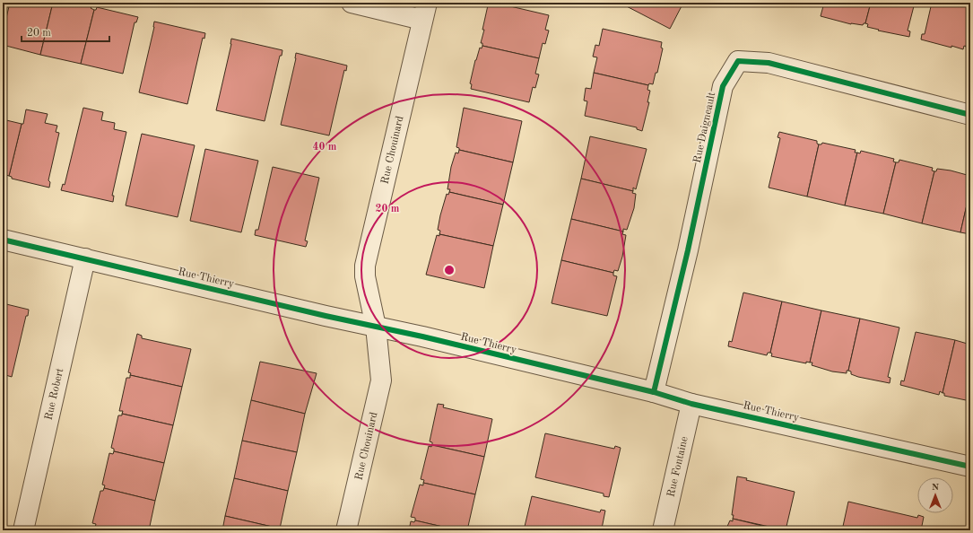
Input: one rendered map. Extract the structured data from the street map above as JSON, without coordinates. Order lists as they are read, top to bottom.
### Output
{
  "streets": {
    "street": [
      "Rue Daigneault",
      "Rue Chouinard",
      "Rue Thierry",
      "Rue Robert",
      "Rue Fontaine"
    ]
  },
  "crossings": [
    ["Rue Daigneault", "Rue Thierry"],
    ["Rue Chouinard", "Rue Thierry"],
    ["Rue Thierry", "Rue Robert"],
    ["Rue Thierry", "Rue Fontaine"]
  ],
  "scale_bar": "20 m",
  "north": "top",
  "rings": ["40 m", "20 m"]
}
